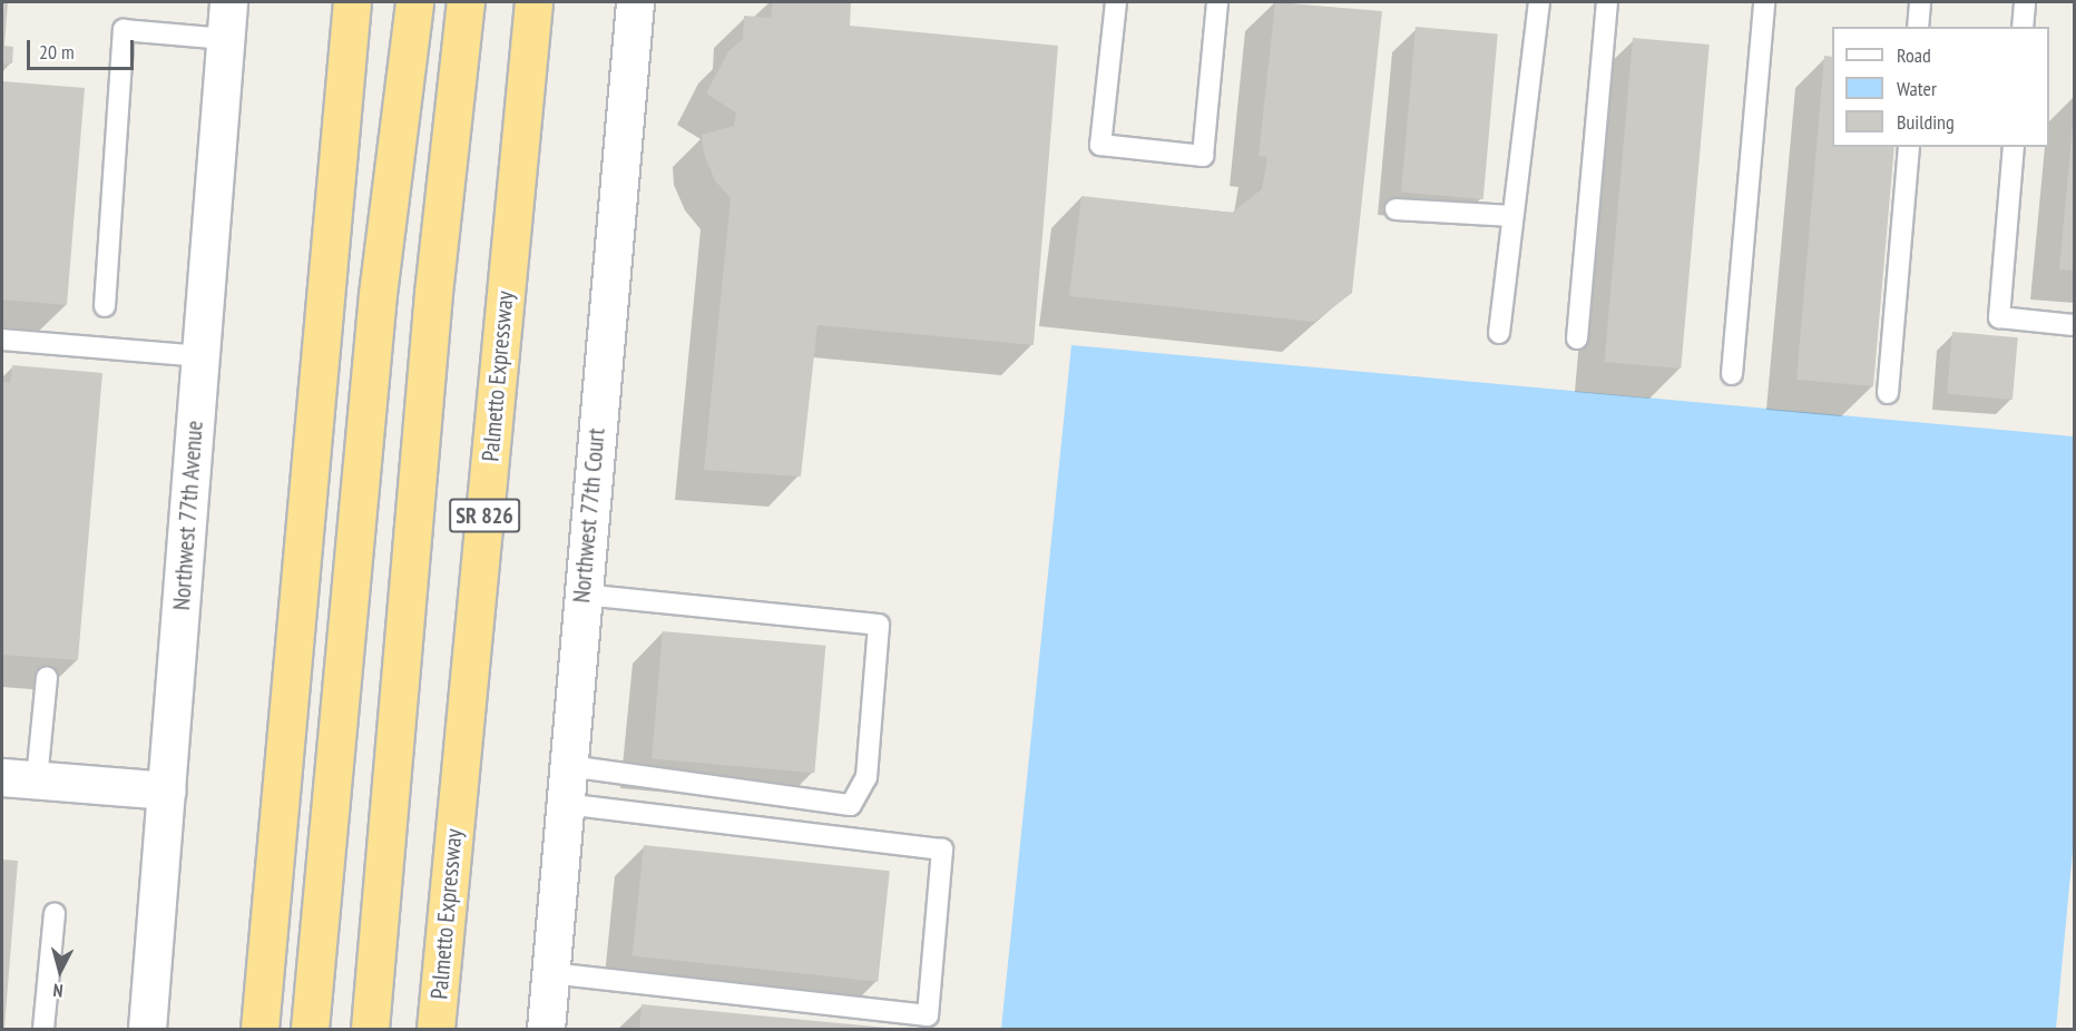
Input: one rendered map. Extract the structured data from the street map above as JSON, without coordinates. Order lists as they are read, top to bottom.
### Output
{
  "streets": {
    "highway": ["Palmetto Expressway", "SR 826"],
    "street": ["Northwest 77th Avenue", "Northwest 77th Court"]
  },
  "legend": ["Road", "Water", "Building"],
  "scale_bar": "20 m",
  "north": "bottom"
}
